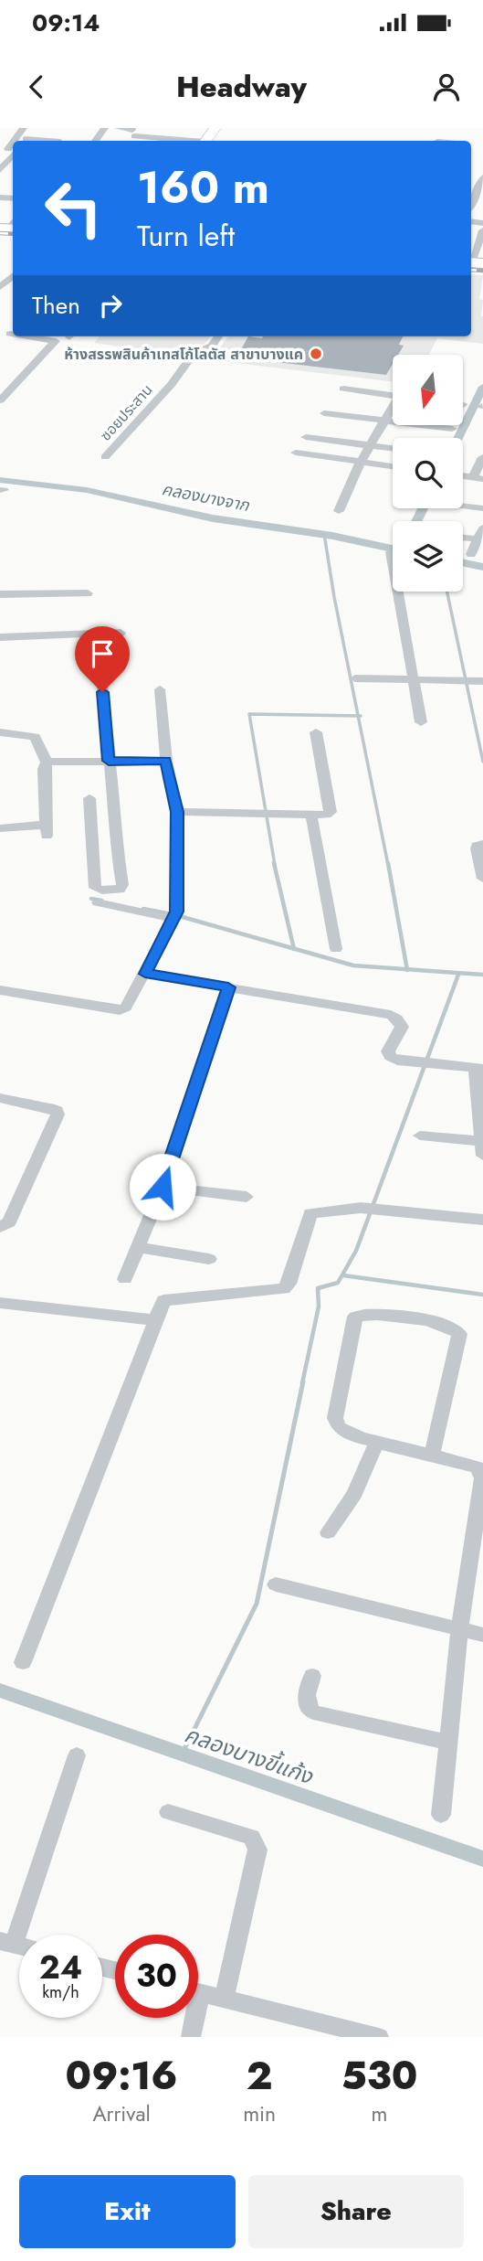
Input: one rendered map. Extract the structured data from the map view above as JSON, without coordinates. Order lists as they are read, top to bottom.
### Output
{
  "streets": {
    "street": ["ซอยประสาน"]
  },
  "water": ["คลองบางจาก", "คลองบางขี้แก้ง"],
  "places": ["ห้างสรรพสินค้าเทสโก้โลตัส สาขาบางแค"],
  "north": "bottom",
  "page": {
    "status": "09:14",
    "header": "Headway",
    "turn": ["160 m", "Turn left"],
    "then": "Then",
    "speed": "24 km/h",
    "limit": "30",
    "eta": [
      "09:16",
      "Arrival",
      "2",
      "min",
      "530",
      "m"
    ],
    "buttons": ["Exit", "Share"]
  }
}
